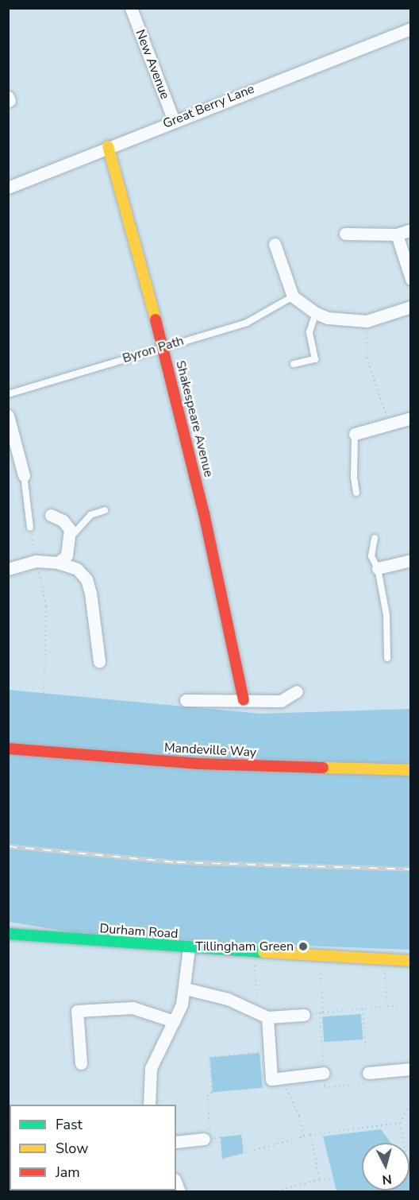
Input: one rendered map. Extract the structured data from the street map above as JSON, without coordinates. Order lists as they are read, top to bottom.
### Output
{
  "streets": {
    "street": [
      "New Avenue",
      "Great Berry Lane",
      "Shakespeare Avenue",
      "Mandeville Way",
      "Durham Road"
    ],
    "lane": ["Byron Path"]
  },
  "crossings": [
    ["New Avenue", "Great Berry Lane"],
    ["Great Berry Lane", "Shakespeare Avenue"],
    ["Byron Path", "Shakespeare Avenue"]
  ],
  "places": ["Tillingham Green"],
  "legend": ["Fast", "Slow", "Jam"],
  "north": "bottom"
}
